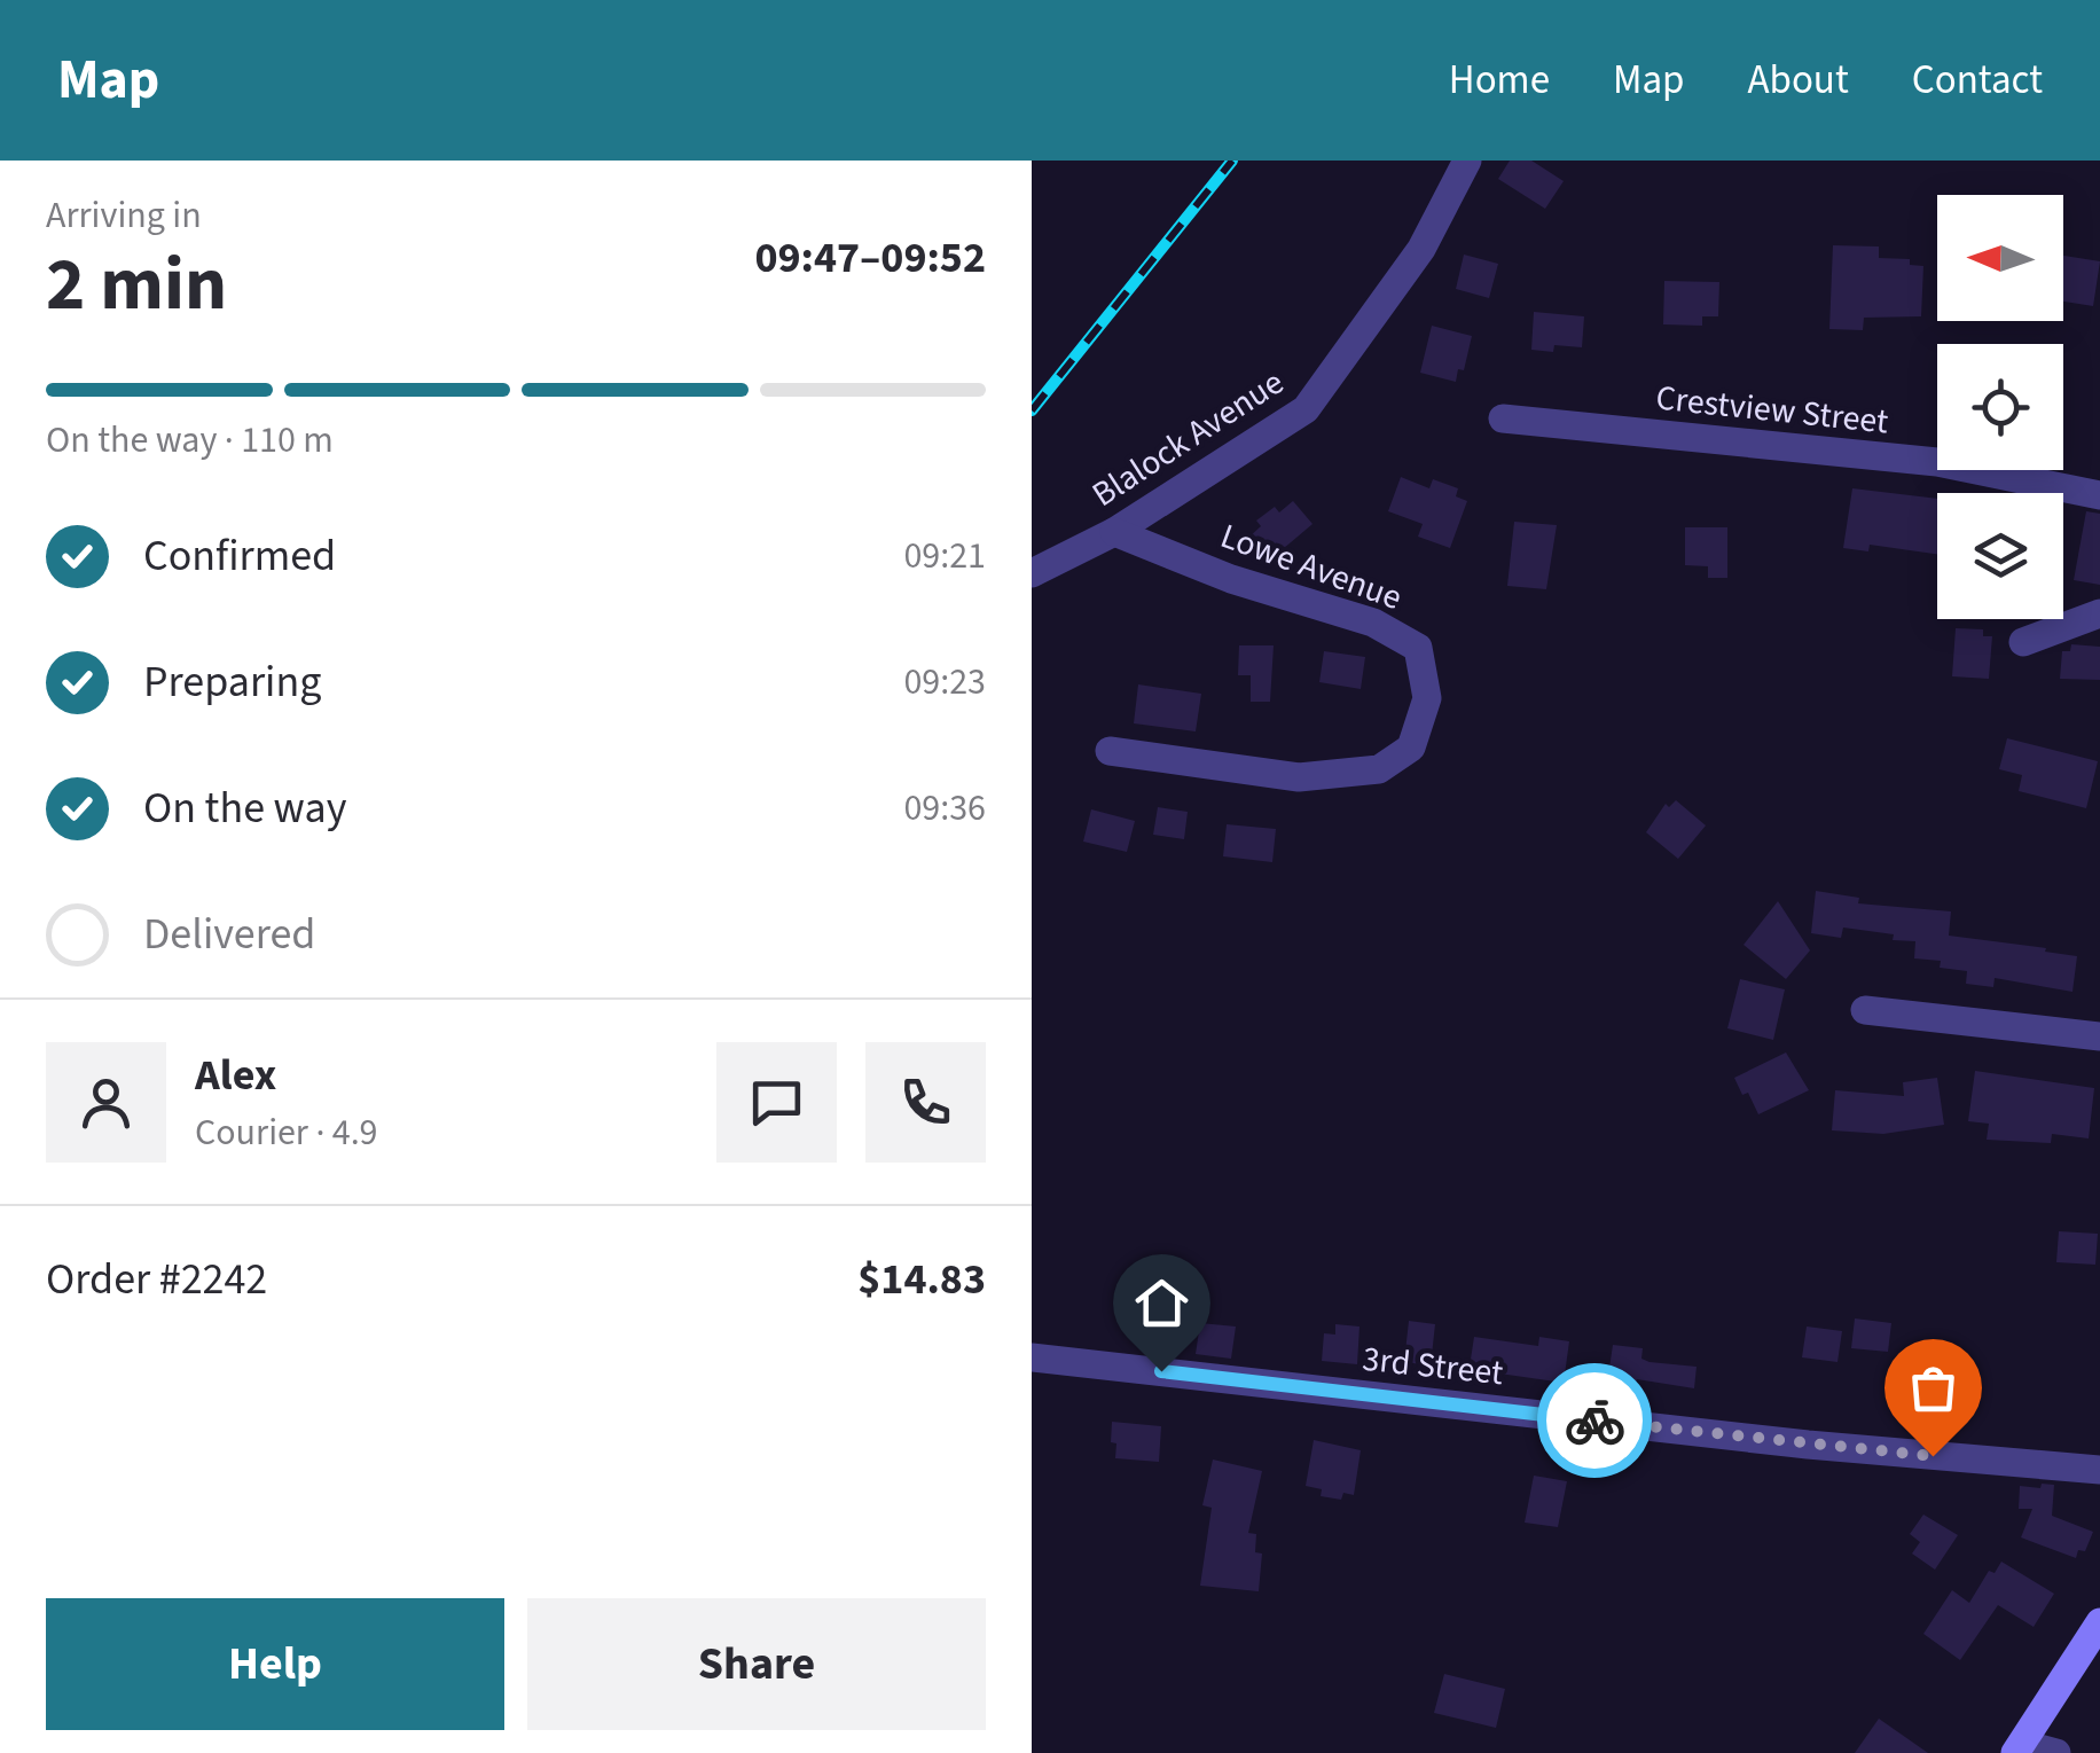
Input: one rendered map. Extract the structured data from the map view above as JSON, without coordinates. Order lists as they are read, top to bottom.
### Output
{
  "streets": {
    "street": [
      "Crestview Street",
      "Blalock Avenue",
      "Lowe Avenue",
      "3rd Street"
    ]
  },
  "crossings": [
    ["Blalock Avenue", "Lowe Avenue"]
  ],
  "north": "left",
  "page": {
    "header": "Map",
    "nav": [
      "Home",
      "Map",
      "About",
      "Contact"
    ],
    "heading": ["2 min", "Arriving in", "09:47–09:52"],
    "panel": [
      "Alex",
      "Courier · 4.9",
      "Order #2242",
      "$14.83"
    ],
    "bar": "On the way · 110 m",
    "list": [
      ["Confirmed", "09:21"],
      ["Preparing", "09:23"],
      ["On the way", "09:36"],
      "Delivered"
    ],
    "buttons": ["Help", "Share"]
  }
}
